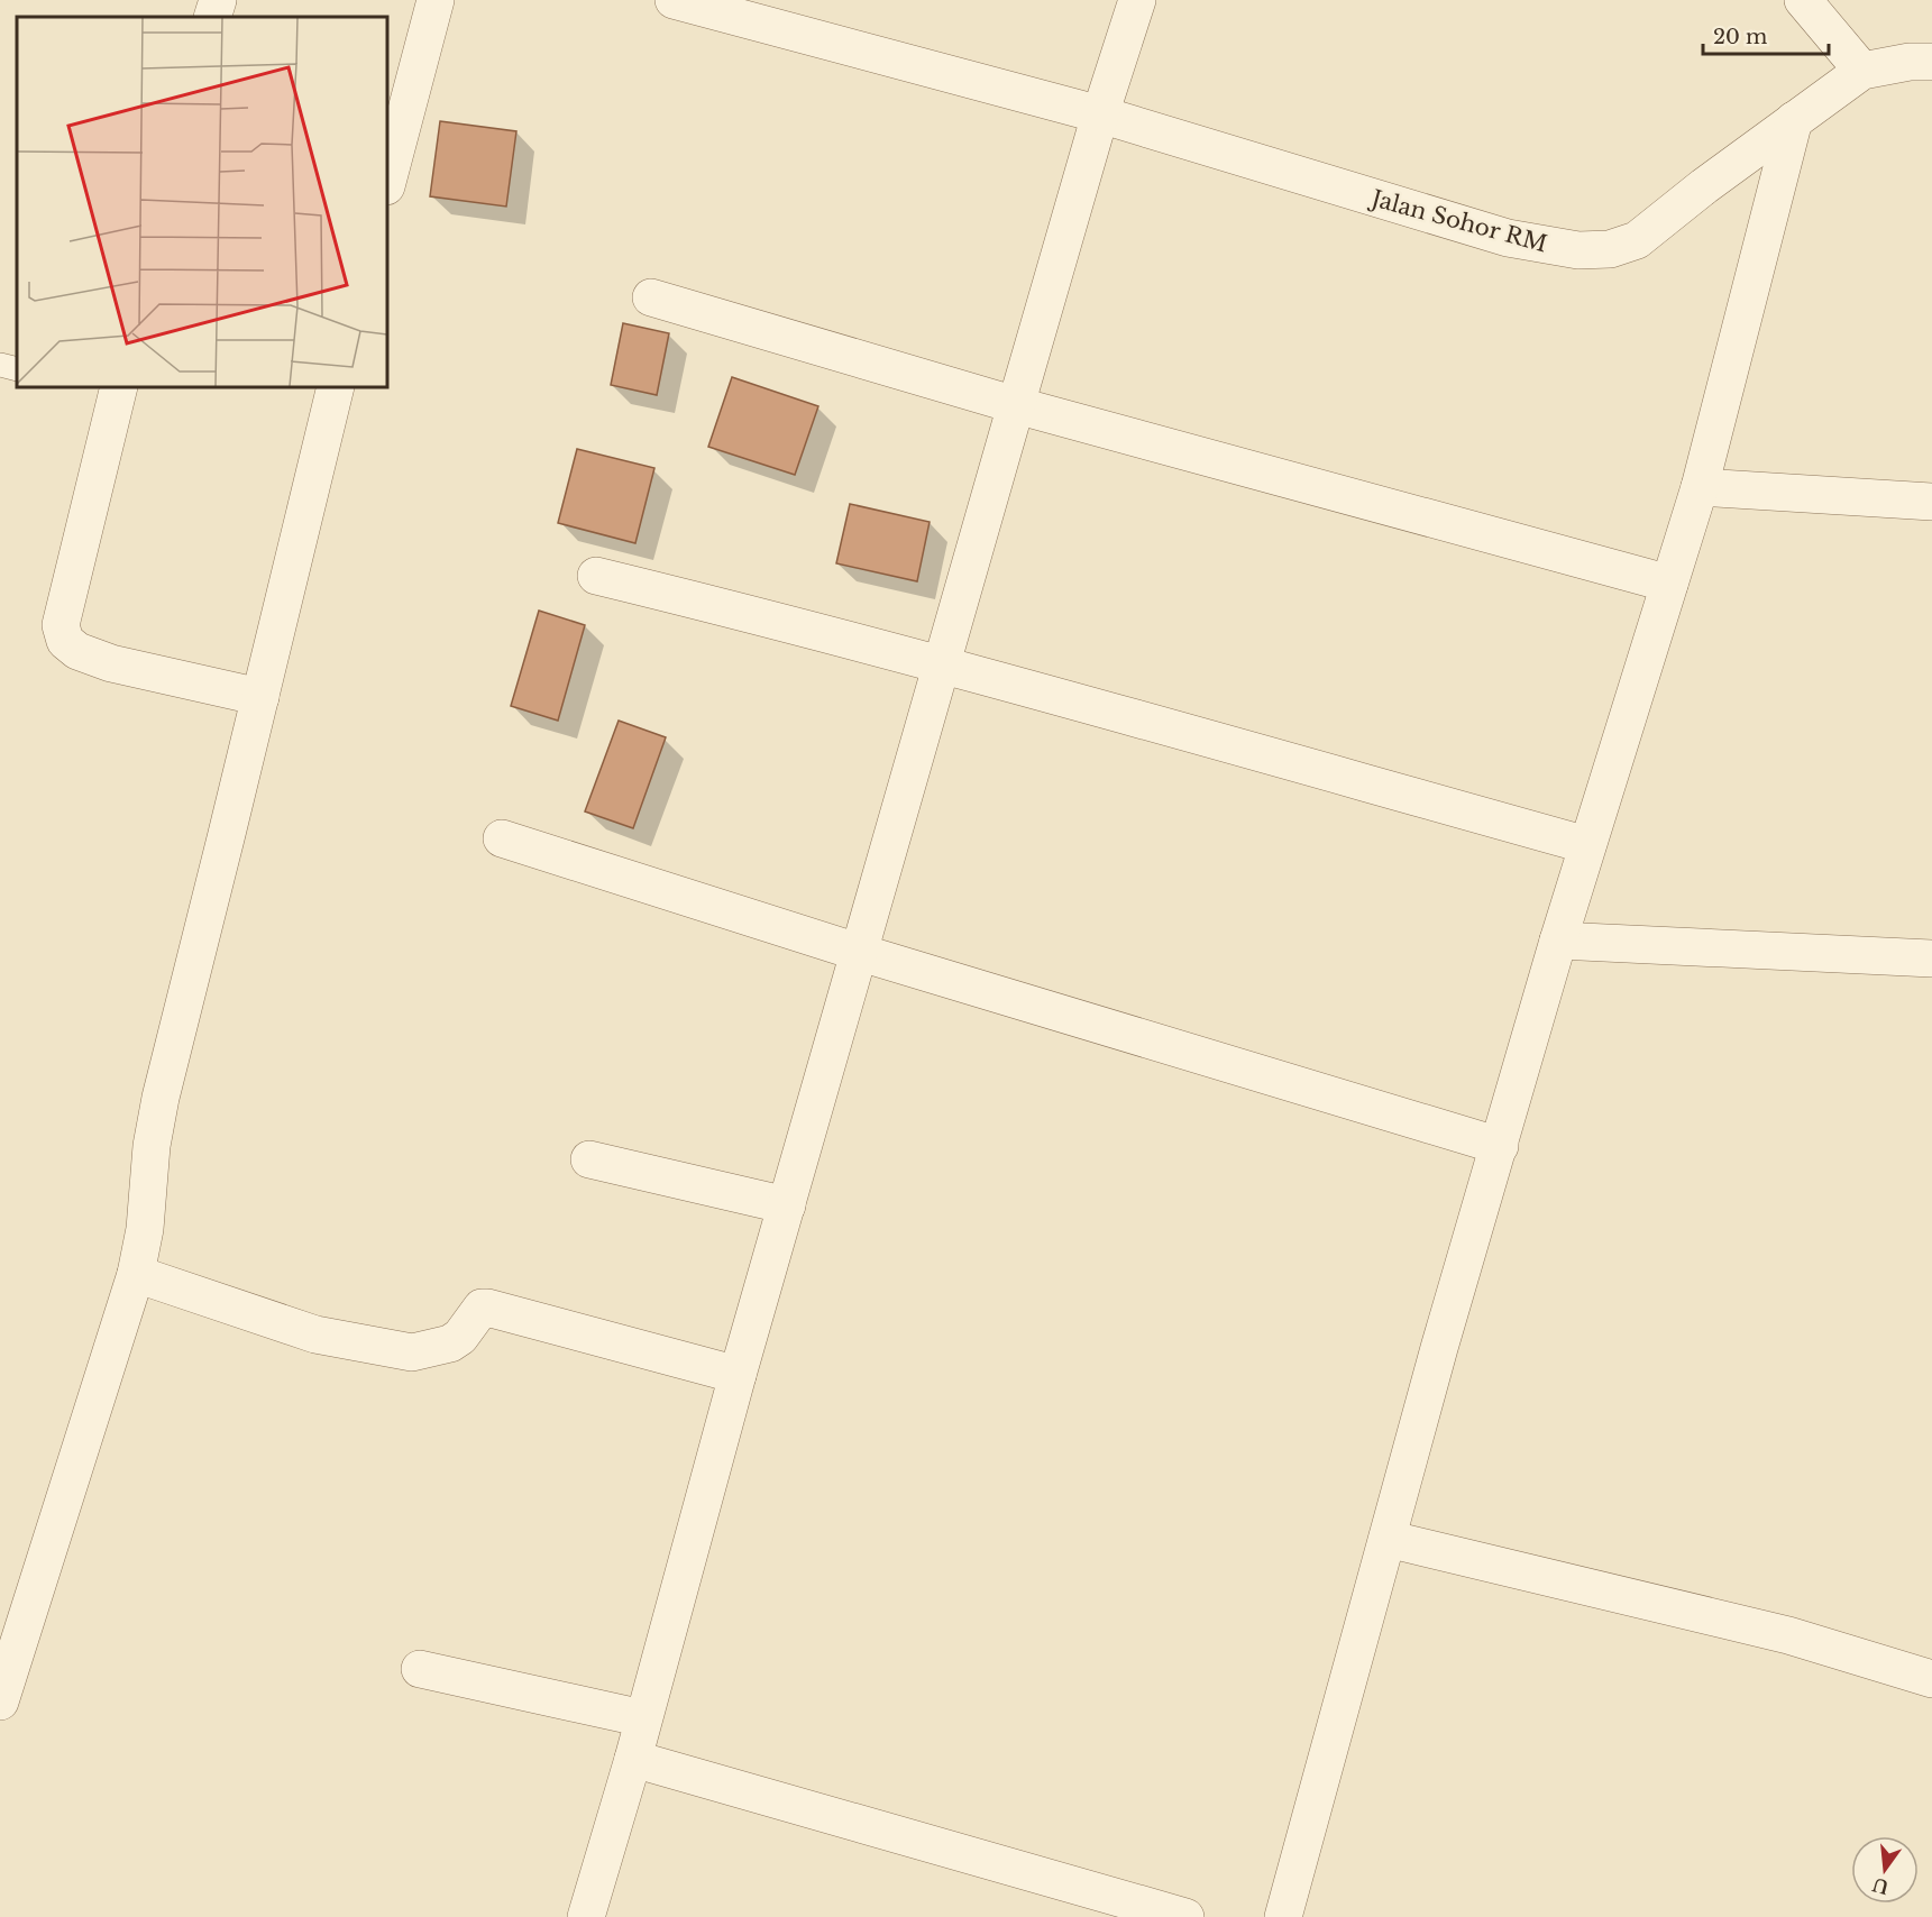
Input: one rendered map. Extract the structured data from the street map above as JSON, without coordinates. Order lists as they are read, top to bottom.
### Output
{
  "streets": {
    "street": ["Jalan Sohor RM"]
  },
  "scale_bar": "20 m",
  "north": "bottom"
}
